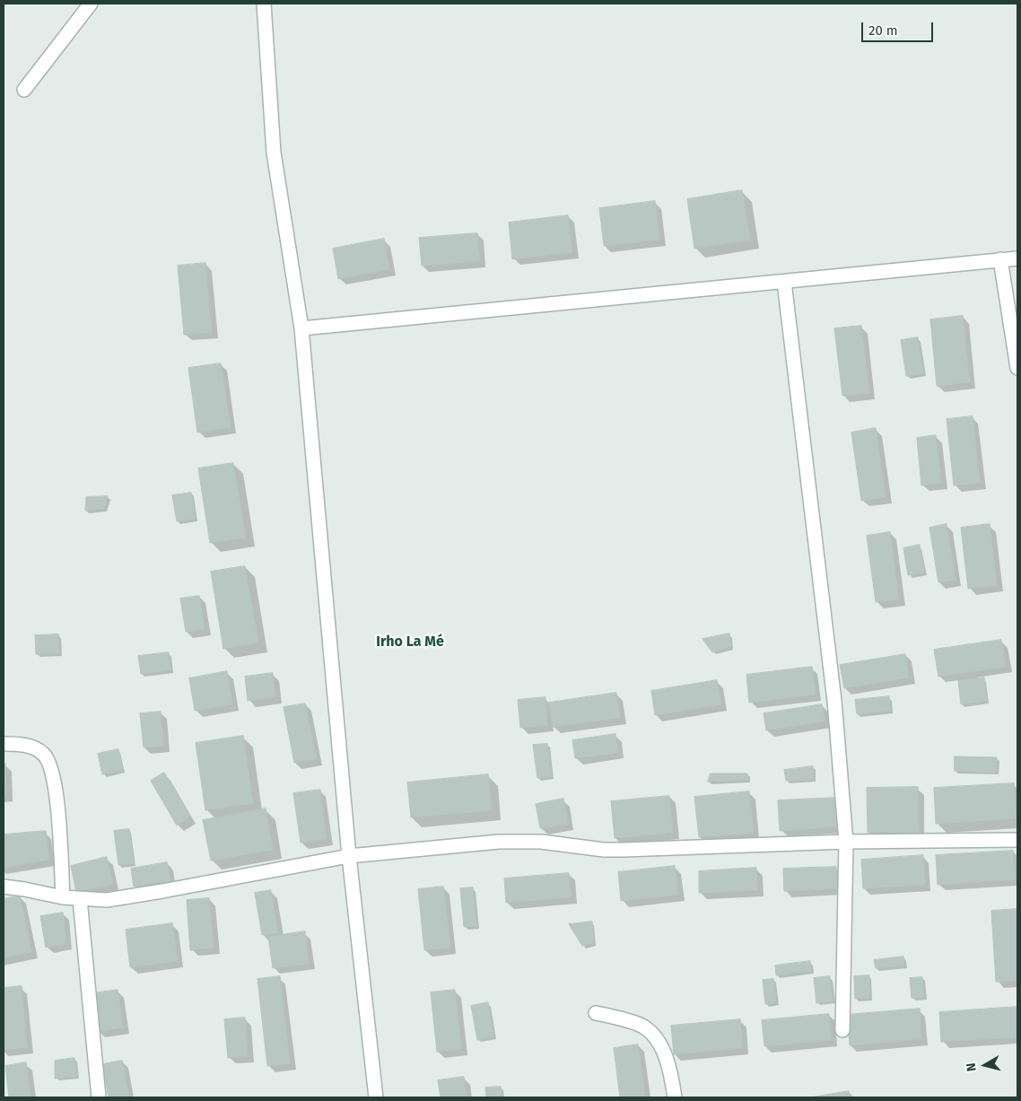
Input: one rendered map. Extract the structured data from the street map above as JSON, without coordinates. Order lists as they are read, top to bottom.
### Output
{
  "districts": ["Irho La Mé"],
  "scale_bar": "20 m",
  "north": "left"
}
